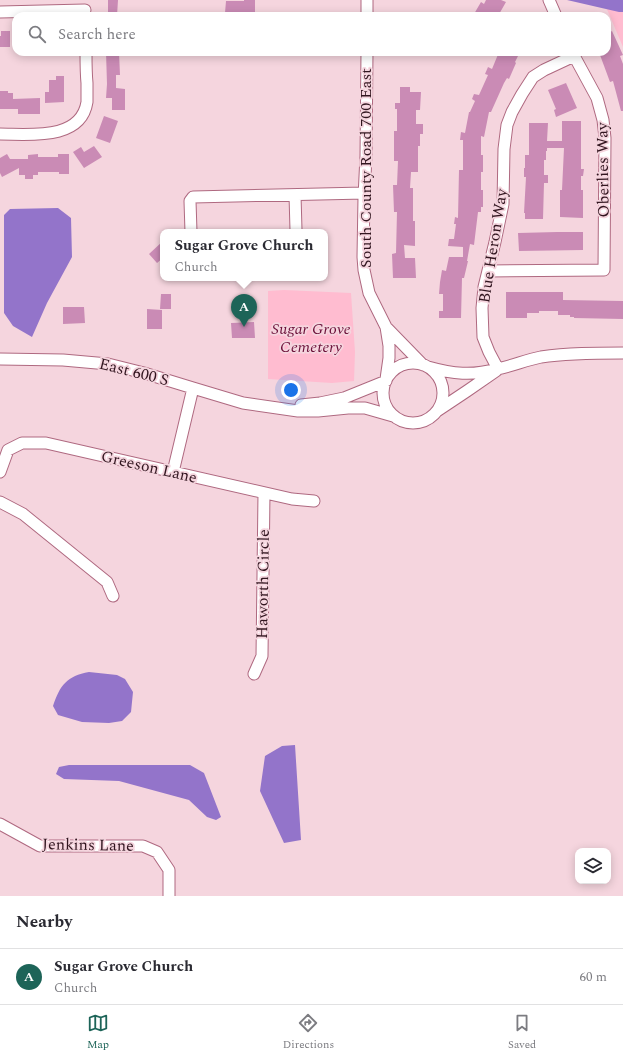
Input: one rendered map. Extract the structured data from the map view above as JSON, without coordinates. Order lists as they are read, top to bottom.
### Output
{
  "streets": {
    "street": [
      "South County Road 700 East",
      "Oberlies Way",
      "Blue Heron Way",
      "East 600 S",
      "Greeson Lane",
      "Haworth Circle",
      "Jenkins Lane"
    ]
  },
  "crossings": [
    ["Oberlies Way", "Blue Heron Way"],
    ["Greeson Lane", "Haworth Circle"]
  ],
  "parks": ["Sugar Grove Cemetery"],
  "page": {
    "search": "Search here",
    "popup": ["Sugar Grove Church", "Church"],
    "pins": "A",
    "heading": "Nearby",
    "list": [
      {
        "mark": "A",
        "name": "Sugar Grove Church",
        "note": "Church",
        "value": "60 m"
      }
    ],
    "nav": ["Map", "Directions", "Saved"]
  }
}
